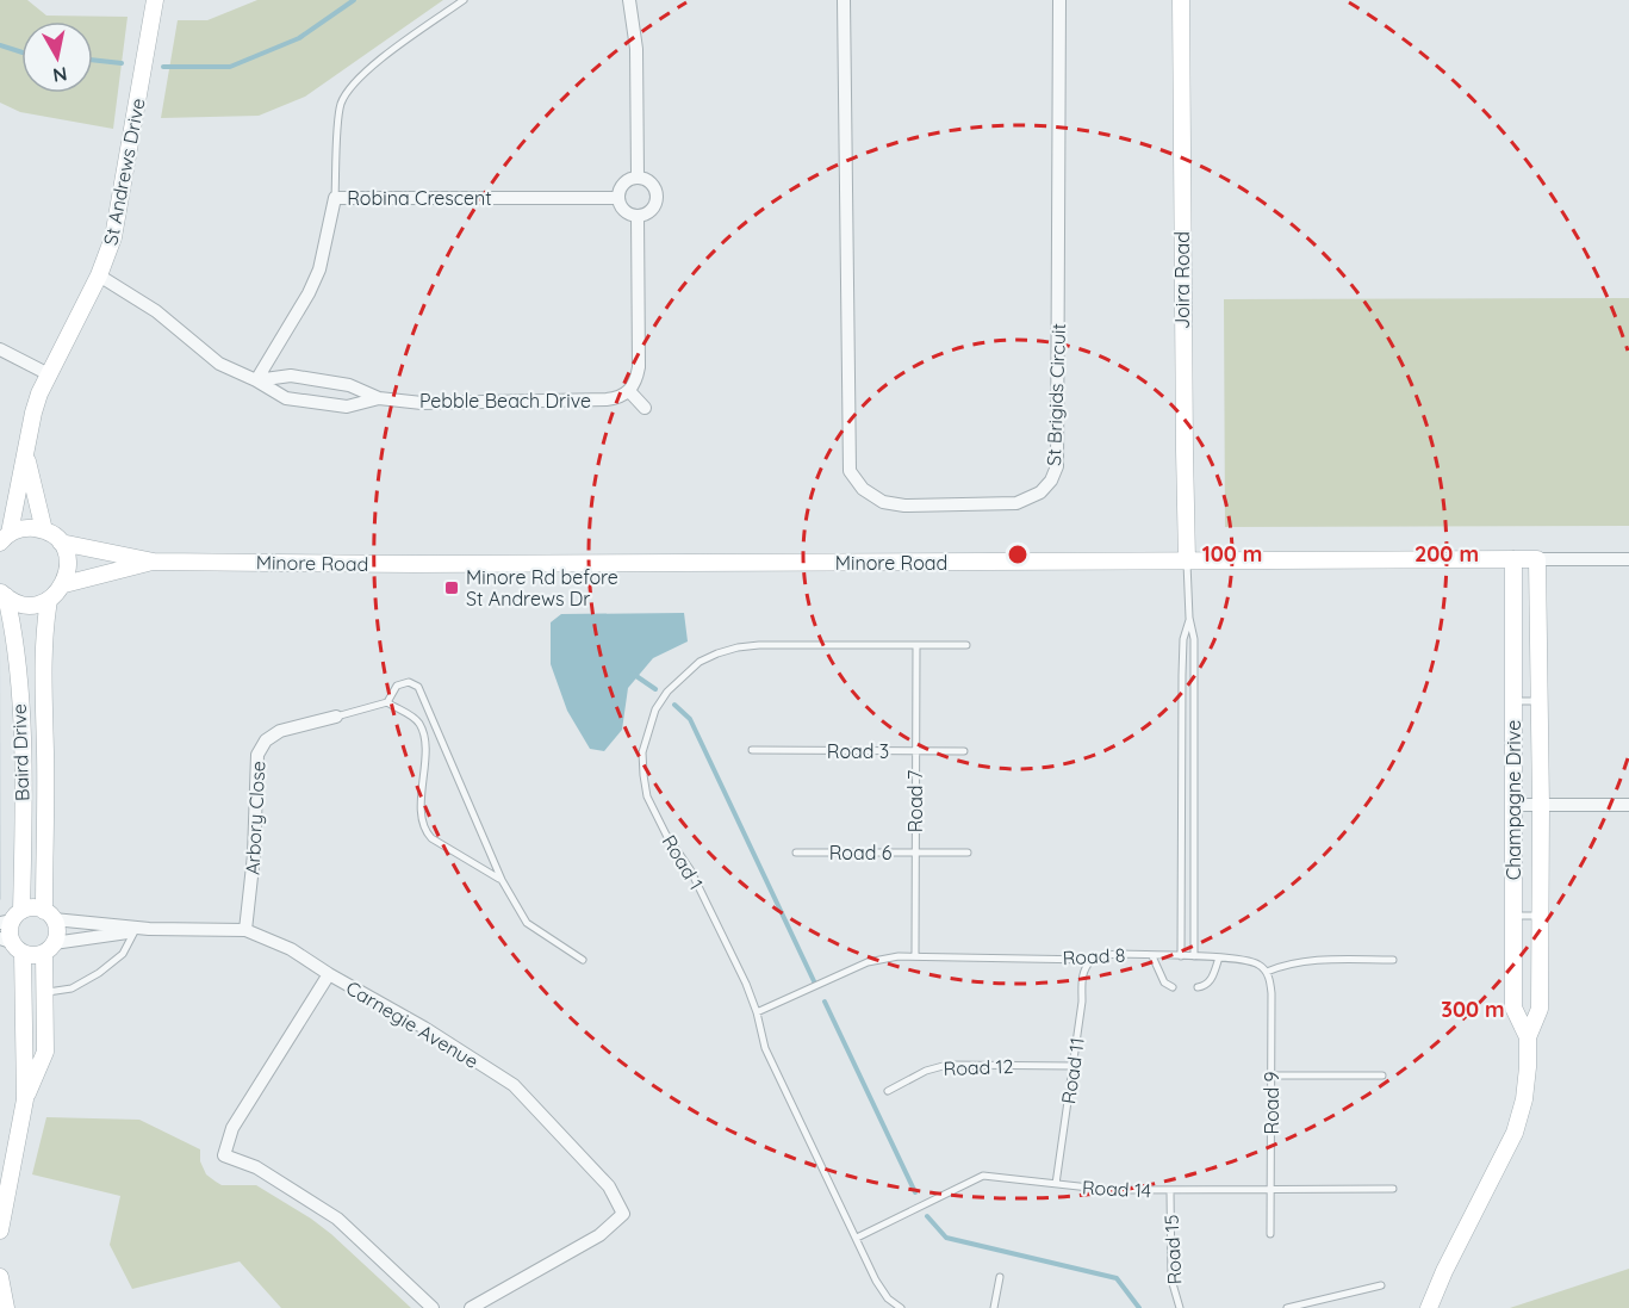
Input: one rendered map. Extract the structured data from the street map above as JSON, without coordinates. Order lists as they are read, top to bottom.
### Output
{
  "streets": {
    "street": [
      "St Andrews Drive",
      "Robina Crescent",
      "Joira Road",
      "St Brigids Circuit",
      "Pebble Beach Drive",
      "Minore Road",
      "Baird Drive",
      "Champagne Drive",
      "Arbory Close",
      "Carnegie Avenue"
    ],
    "lane": [
      "Road 3",
      "Road 7",
      "Road 6",
      "Road 1",
      "Road 8",
      "Road 12",
      "Road 11",
      "Road 9",
      "Road 14",
      "Road 15"
    ]
  },
  "crossings": [
    ["St Andrews Drive", "Pebble Beach Drive"],
    ["Robina Crescent", "Pebble Beach Drive"],
    ["Joira Road", "Minore Road"],
    ["Minore Road", "Champagne Drive"],
    ["Road 3", "Road 7"],
    ["Baird Drive", "Carnegie Avenue"],
    ["Road 7", "Road 6"],
    ["Road 7", "Road 1"],
    ["Road 7", "Road 8"],
    ["Arbory Close", "Carnegie Avenue"],
    ["Road 1", "Road 8"],
    ["Road 1", "Road 14"],
    ["Road 8", "Road 11"],
    ["Road 8", "Road 9"],
    ["Road 12", "Road 11"],
    ["Road 11", "Road 14"],
    ["Road 9", "Road 14"],
    ["Road 14", "Road 15"]
  ],
  "places": {
    "transit": ["Minore Rd before St Andrews Dr"]
  },
  "north": "bottom",
  "rings": ["100 m", "200 m", "300 m"]
}
